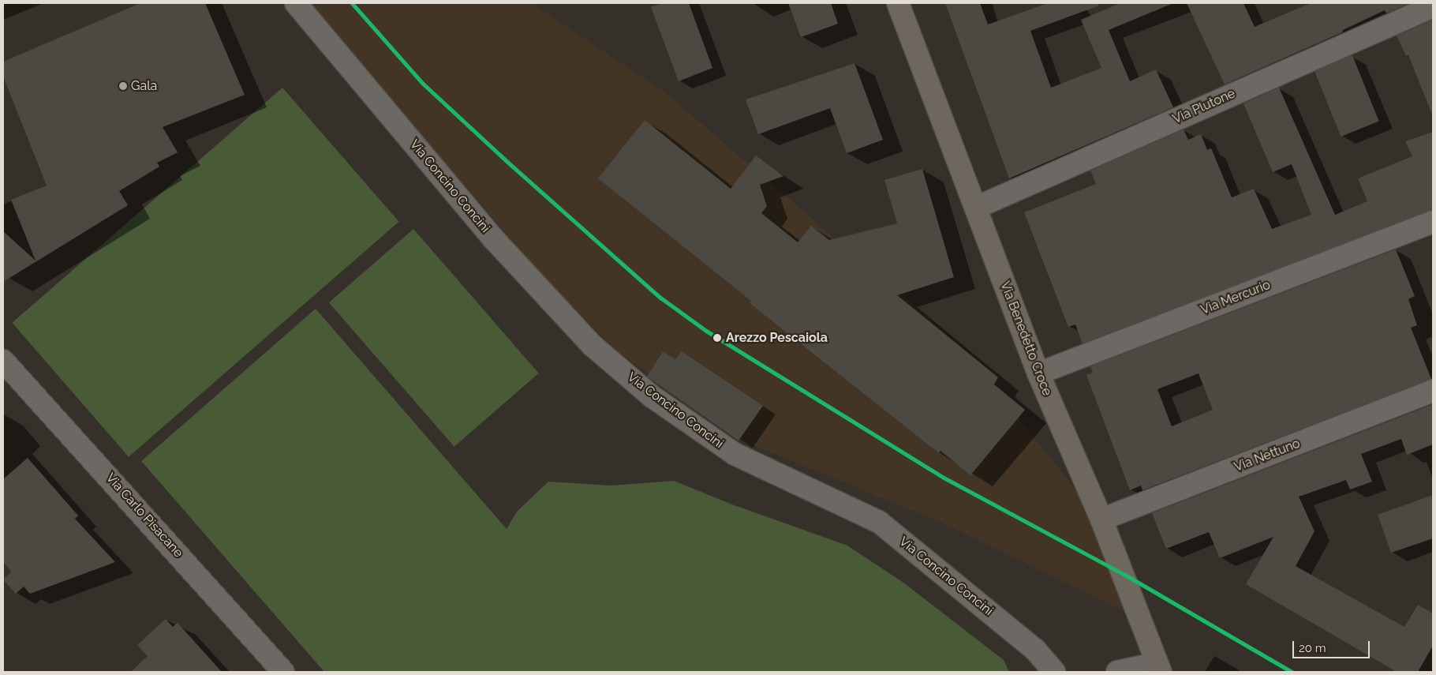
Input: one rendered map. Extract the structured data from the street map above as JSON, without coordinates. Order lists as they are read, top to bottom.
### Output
{
  "streets": {
    "main road": ["Via Benedetto Croce"],
    "street": [
      "Via Plutone",
      "Via Concino Concini",
      "Via Mercurio",
      "Via Nettuno",
      "Via Carlo Pisacane"
    ]
  },
  "crossings": [
    ["Via Plutone", "Via Benedetto Croce"],
    ["Via Mercurio", "Via Benedetto Croce"],
    ["Via Benedetto Croce", "Via Nettuno"]
  ],
  "places": ["Gala", "Arezzo Pescaiola"],
  "scale_bar": "20 m"
}
